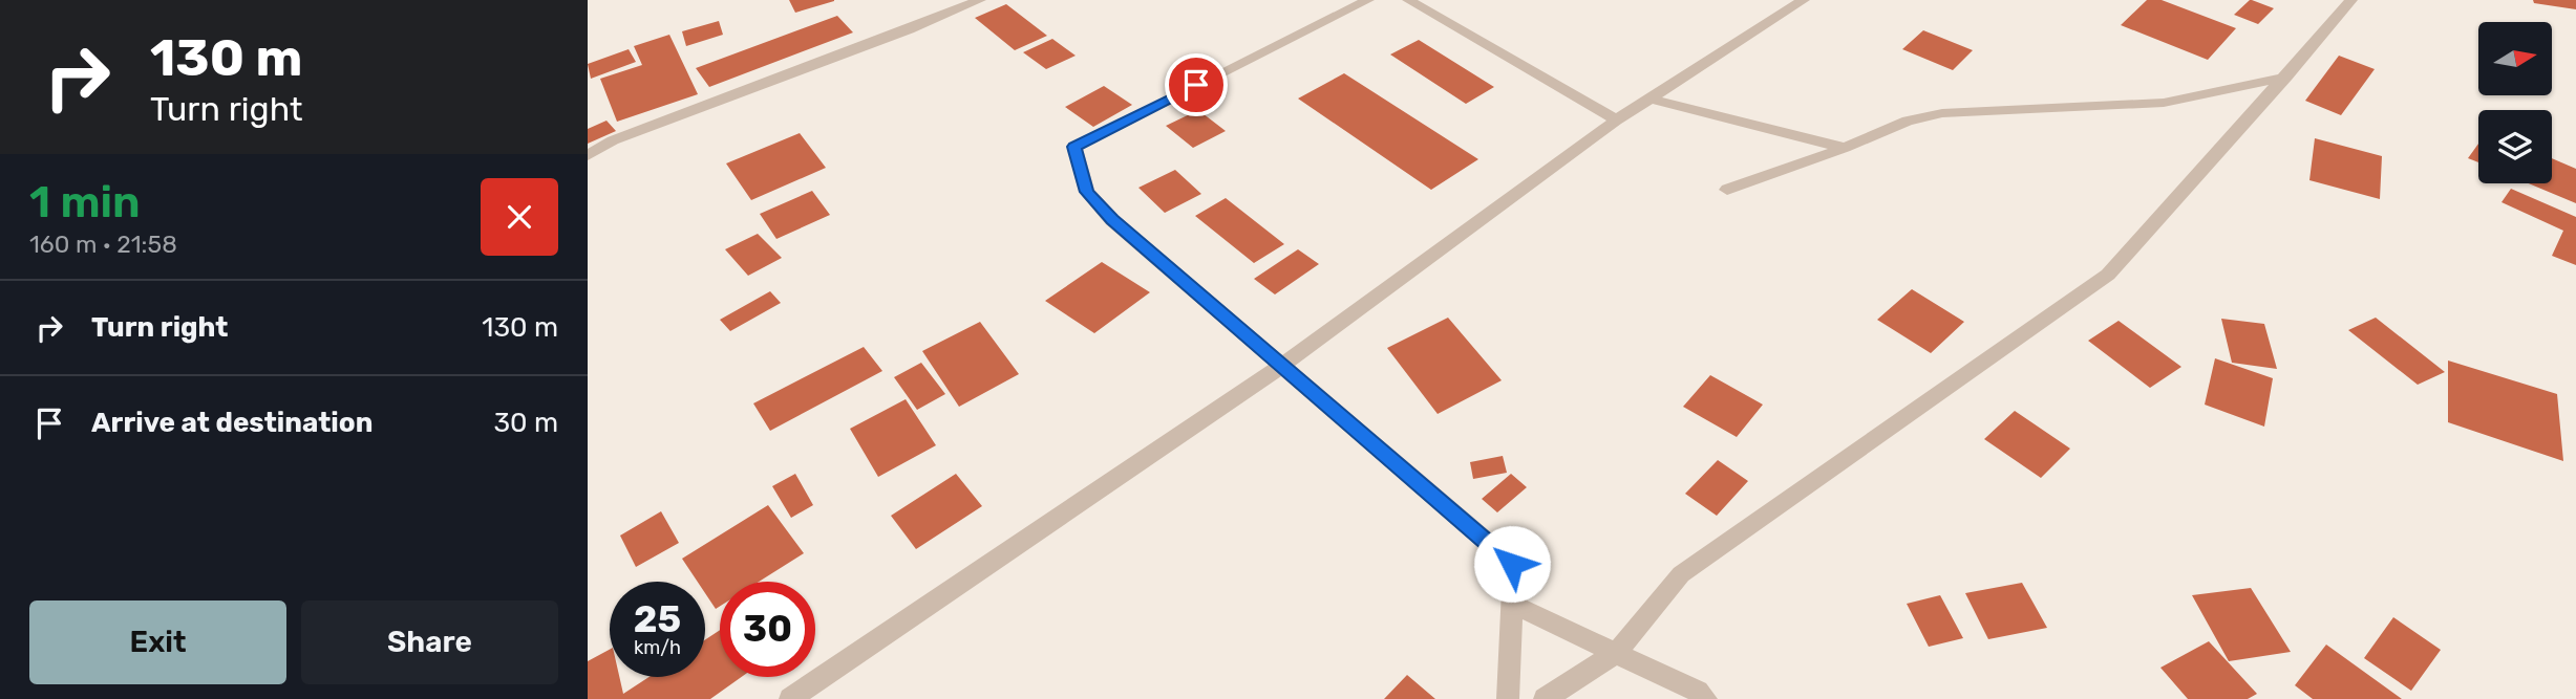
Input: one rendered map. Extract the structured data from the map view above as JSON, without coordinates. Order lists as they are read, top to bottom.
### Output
{
  "north": "right",
  "page": {
    "turn": ["130 m", "Turn right"],
    "heading": ["1 min", "160 m · 21:58"],
    "list": [
      {
        "name": "Turn right",
        "value": "130 m"
      },
      {
        "name": "Arrive at destination",
        "value": "30 m"
      }
    ],
    "speed": "25 km/h",
    "limit": "30",
    "buttons": ["Exit", "Share"]
  }
}
